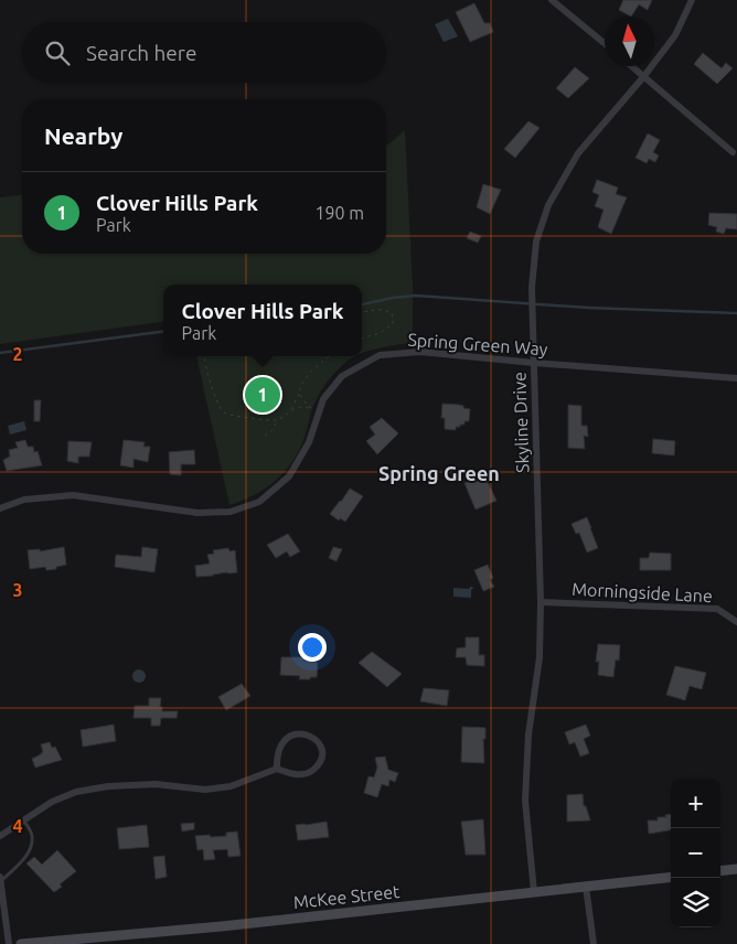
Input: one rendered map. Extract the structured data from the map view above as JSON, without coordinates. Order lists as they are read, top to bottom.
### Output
{
  "streets": {
    "street": [
      "Spring Green Way",
      "Skyline Drive",
      "Morningside Lane",
      "McKee Street"
    ]
  },
  "crossings": [
    ["Spring Green Way", "Skyline Drive"],
    ["Skyline Drive", "Morningside Lane"],
    ["Skyline Drive", "McKee Street"]
  ],
  "districts": ["Spring Green"],
  "north": "top",
  "page": {
    "search": "Search here",
    "heading": "Nearby",
    "list": [
      {
        "mark": "1",
        "name": "Clover Hills Park",
        "note": "Park",
        "value": "190 m"
      }
    ],
    "popup": ["Clover Hills Park", "Park"],
    "pins": "1",
    "map_buttons": ["+", "−"]
  },
  "grid": {
    "rows": ["2", "3", "4"]
  }
}
